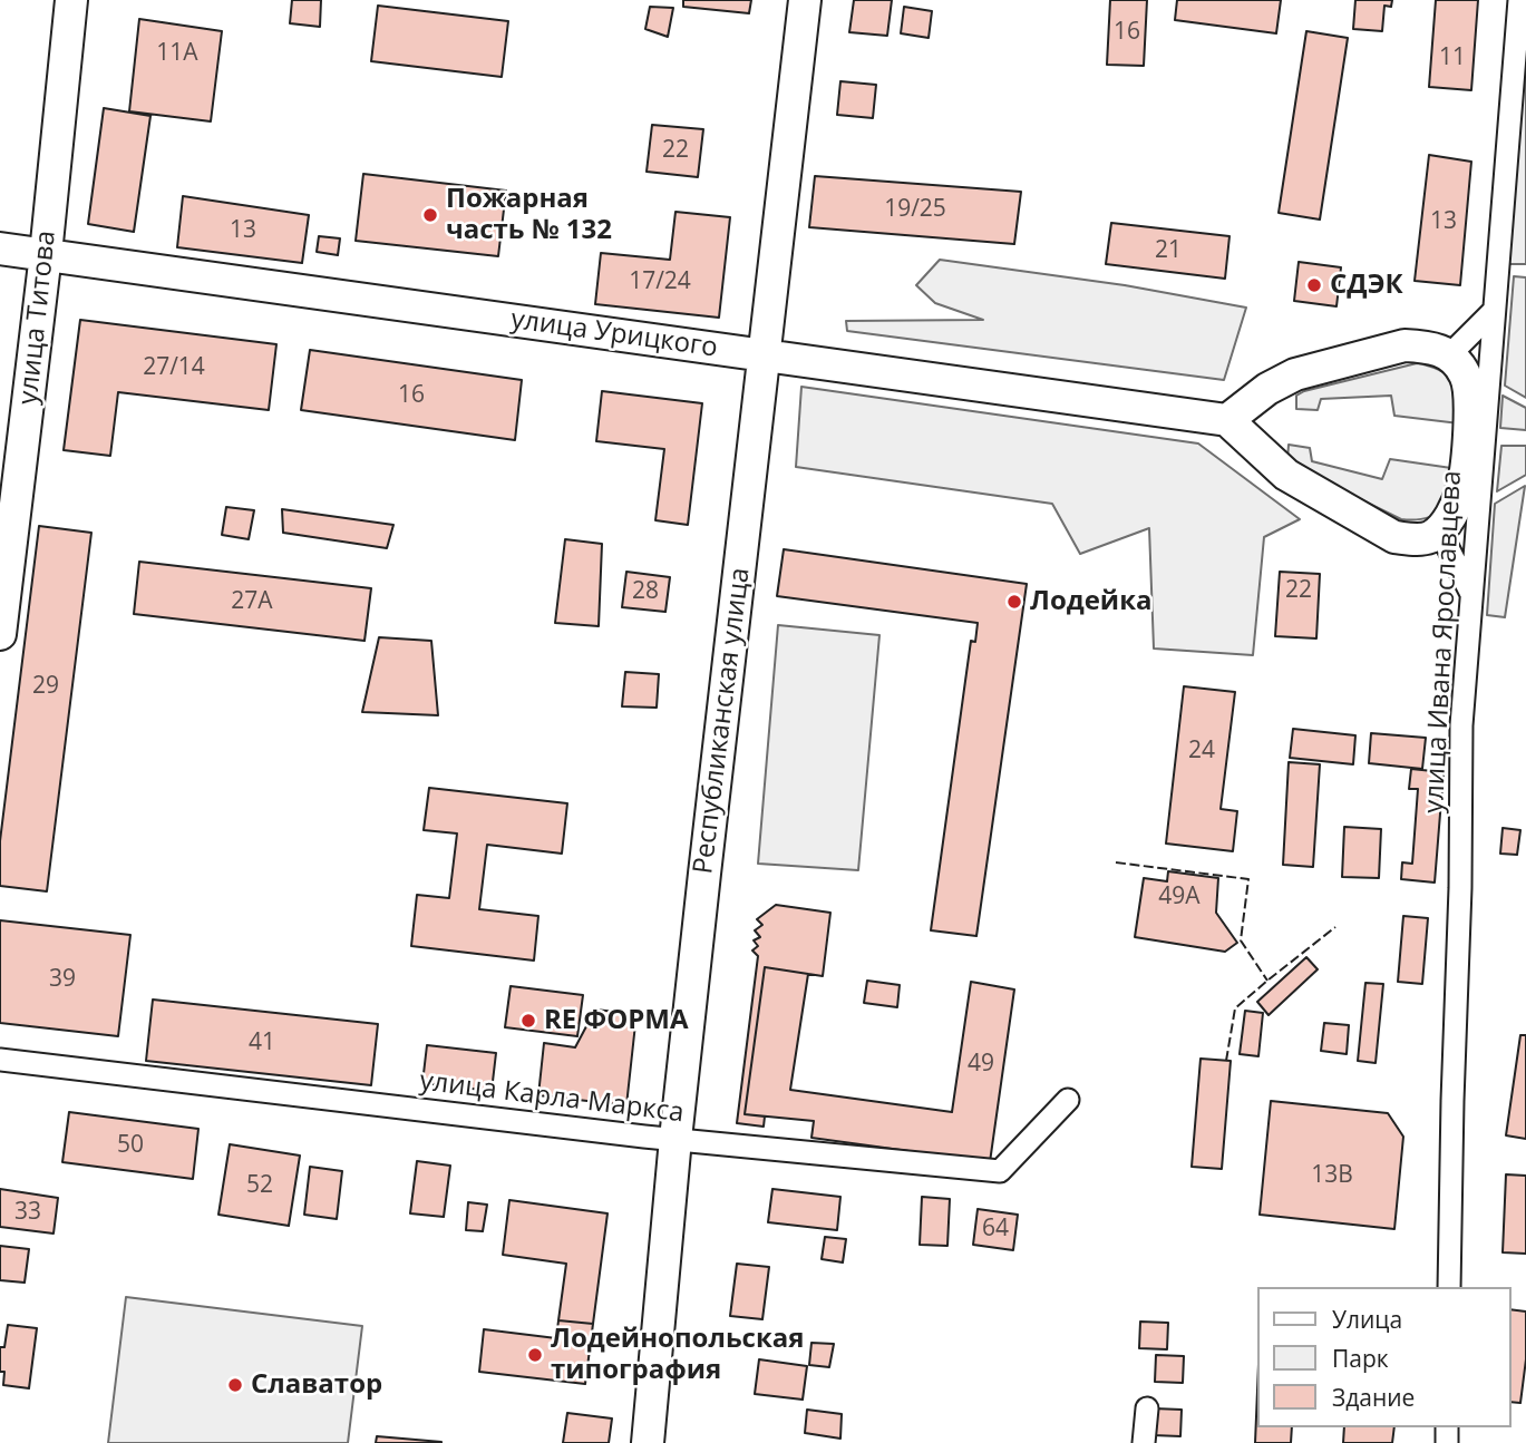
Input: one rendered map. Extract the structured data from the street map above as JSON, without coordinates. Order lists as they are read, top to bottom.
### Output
{
  "streets": {
    "street": [
      "улица Титова",
      "улица Урицкого",
      "улица Ивана Ярославцева",
      "Республиканская улица",
      "улица Карла Маркса"
    ]
  },
  "crossings": [
    ["улица Титова", "улица Урицкого"],
    ["улица Урицкого", "Республиканская улица"],
    ["Республиканская улица", "улица Карла Маркса"]
  ],
  "places": [
    "Пожарная часть № 132",
    "СДЭК",
    "Лодейка",
    "RE ФОРМА",
    "Лодейнопольская типография",
    "Славатор"
  ],
  "house_numbers": [
    "16",
    "11А",
    "11",
    "22",
    "19/25",
    "13",
    "13",
    "21",
    "17/24",
    "27/14",
    "16",
    "22",
    "28",
    "27А",
    "29",
    "24",
    "49А",
    "39",
    "41",
    "49",
    "50",
    "13В",
    "52",
    "33",
    "64"
  ],
  "legend": ["Улица", "Парк", "Здание"]
}
